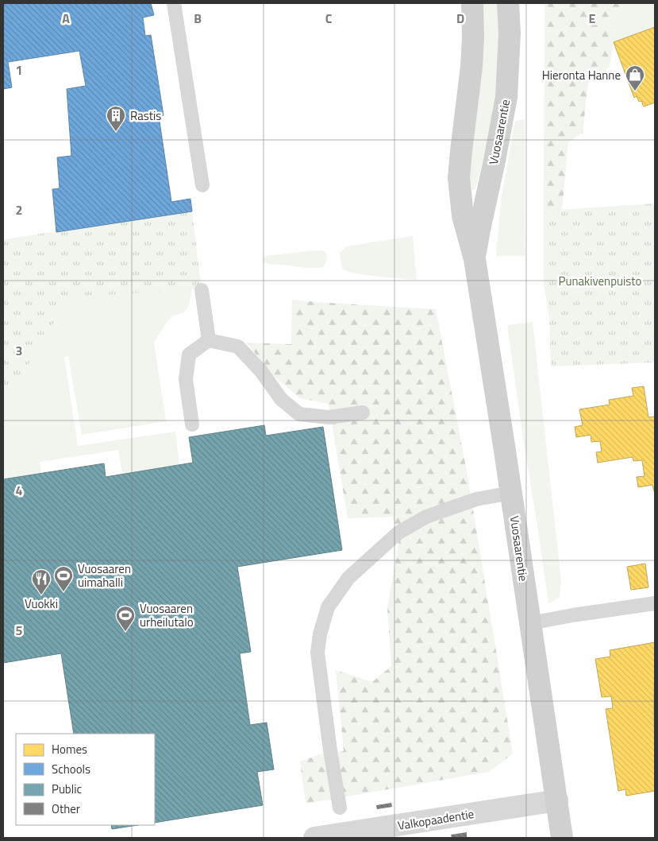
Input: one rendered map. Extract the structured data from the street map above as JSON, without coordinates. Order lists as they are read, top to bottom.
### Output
{
  "streets": {
    "street": ["Vuosaarentie", "Valkopaadentie"]
  },
  "crossings": [
    ["Vuosaarentie", "Valkopaadentie"]
  ],
  "parks": ["Punakivenpuisto"],
  "places": {
    "shop": ["Hieronta Hanne"],
    "building": ["Rastis"],
    "sports": ["Vuosaaren uimahalli", "Vuosaaren urheilutalo"],
    "restaurant": ["Vuokki"]
  },
  "legend": [
    "Homes",
    "Schools",
    "Public",
    "Other"
  ],
  "grid": {
    "columns": [
      "A",
      "B",
      "C",
      "D",
      "E"
    ],
    "rows": [
      "1",
      "2",
      "3",
      "4",
      "5"
    ]
  }
}
